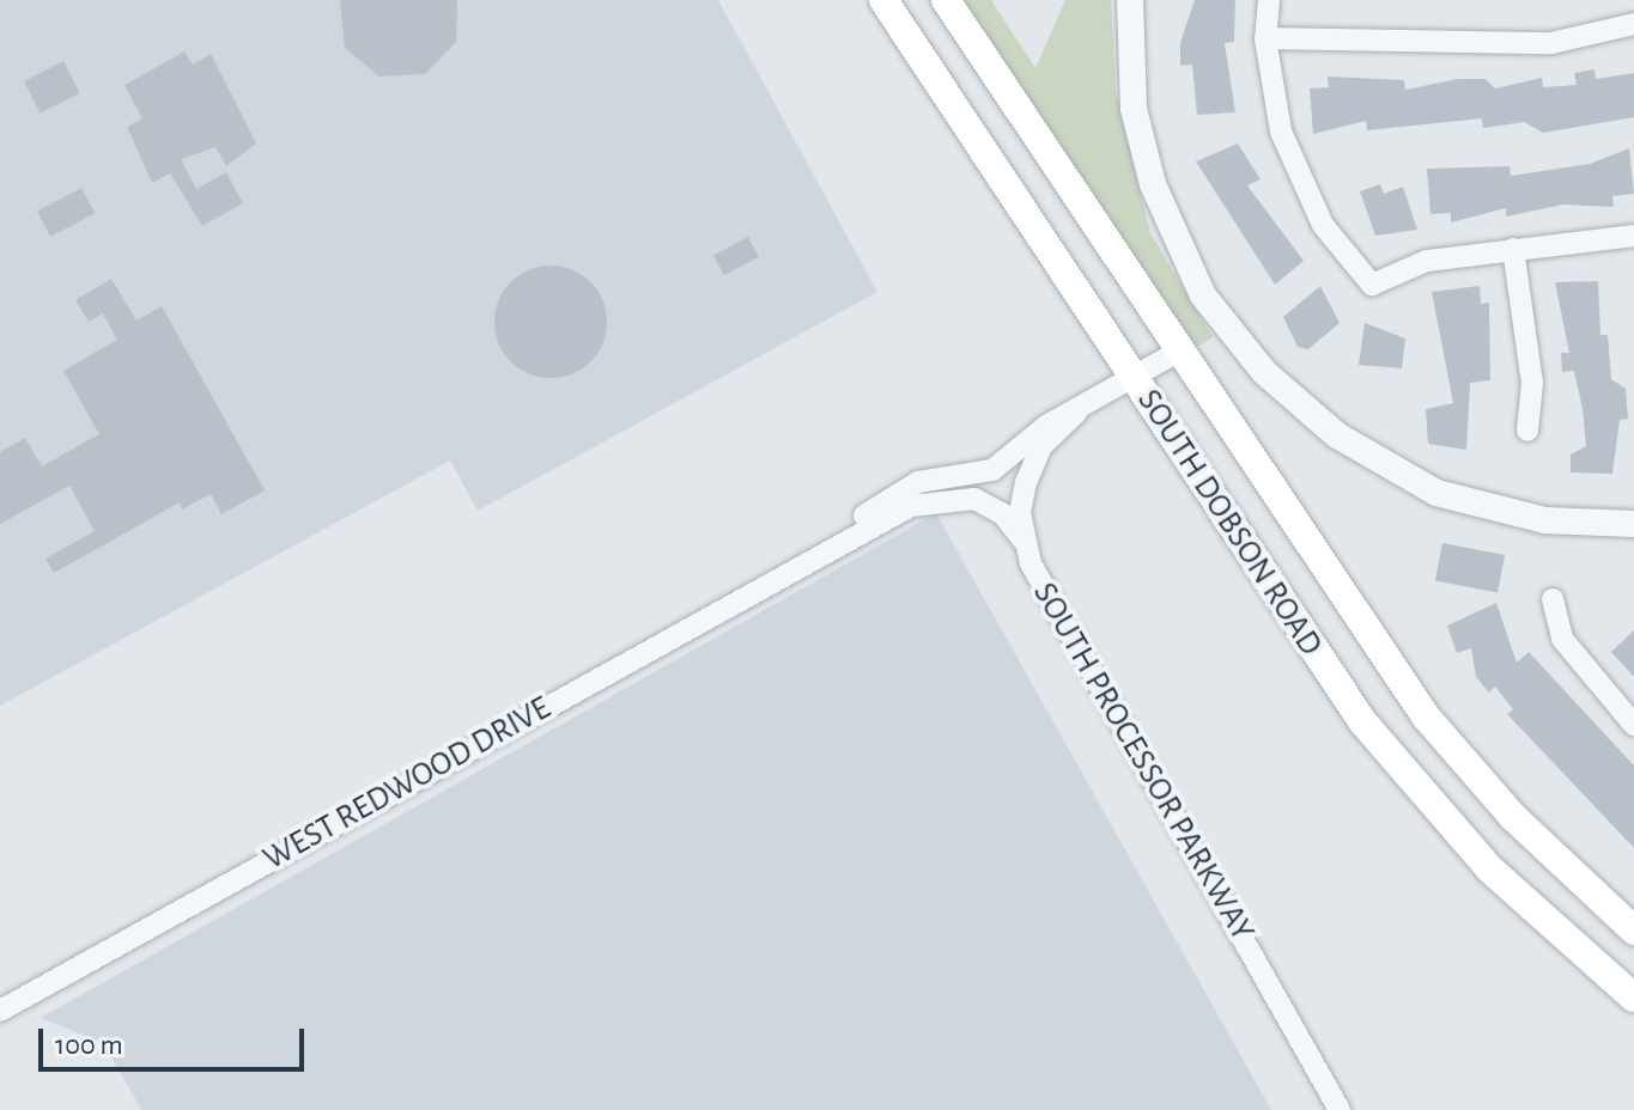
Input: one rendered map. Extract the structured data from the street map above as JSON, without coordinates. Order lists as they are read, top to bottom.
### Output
{
  "streets": {
    "main road": ["SOUTH DOBSON ROAD"],
    "street": ["SOUTH PROCESSOR PARKWAY", "WEST REDWOOD DRIVE"]
  },
  "crossings": [
    ["SOUTH DOBSON ROAD", "WEST REDWOOD DRIVE"],
    ["SOUTH PROCESSOR PARKWAY", "WEST REDWOOD DRIVE"]
  ],
  "scale_bar": "100 m"
}
